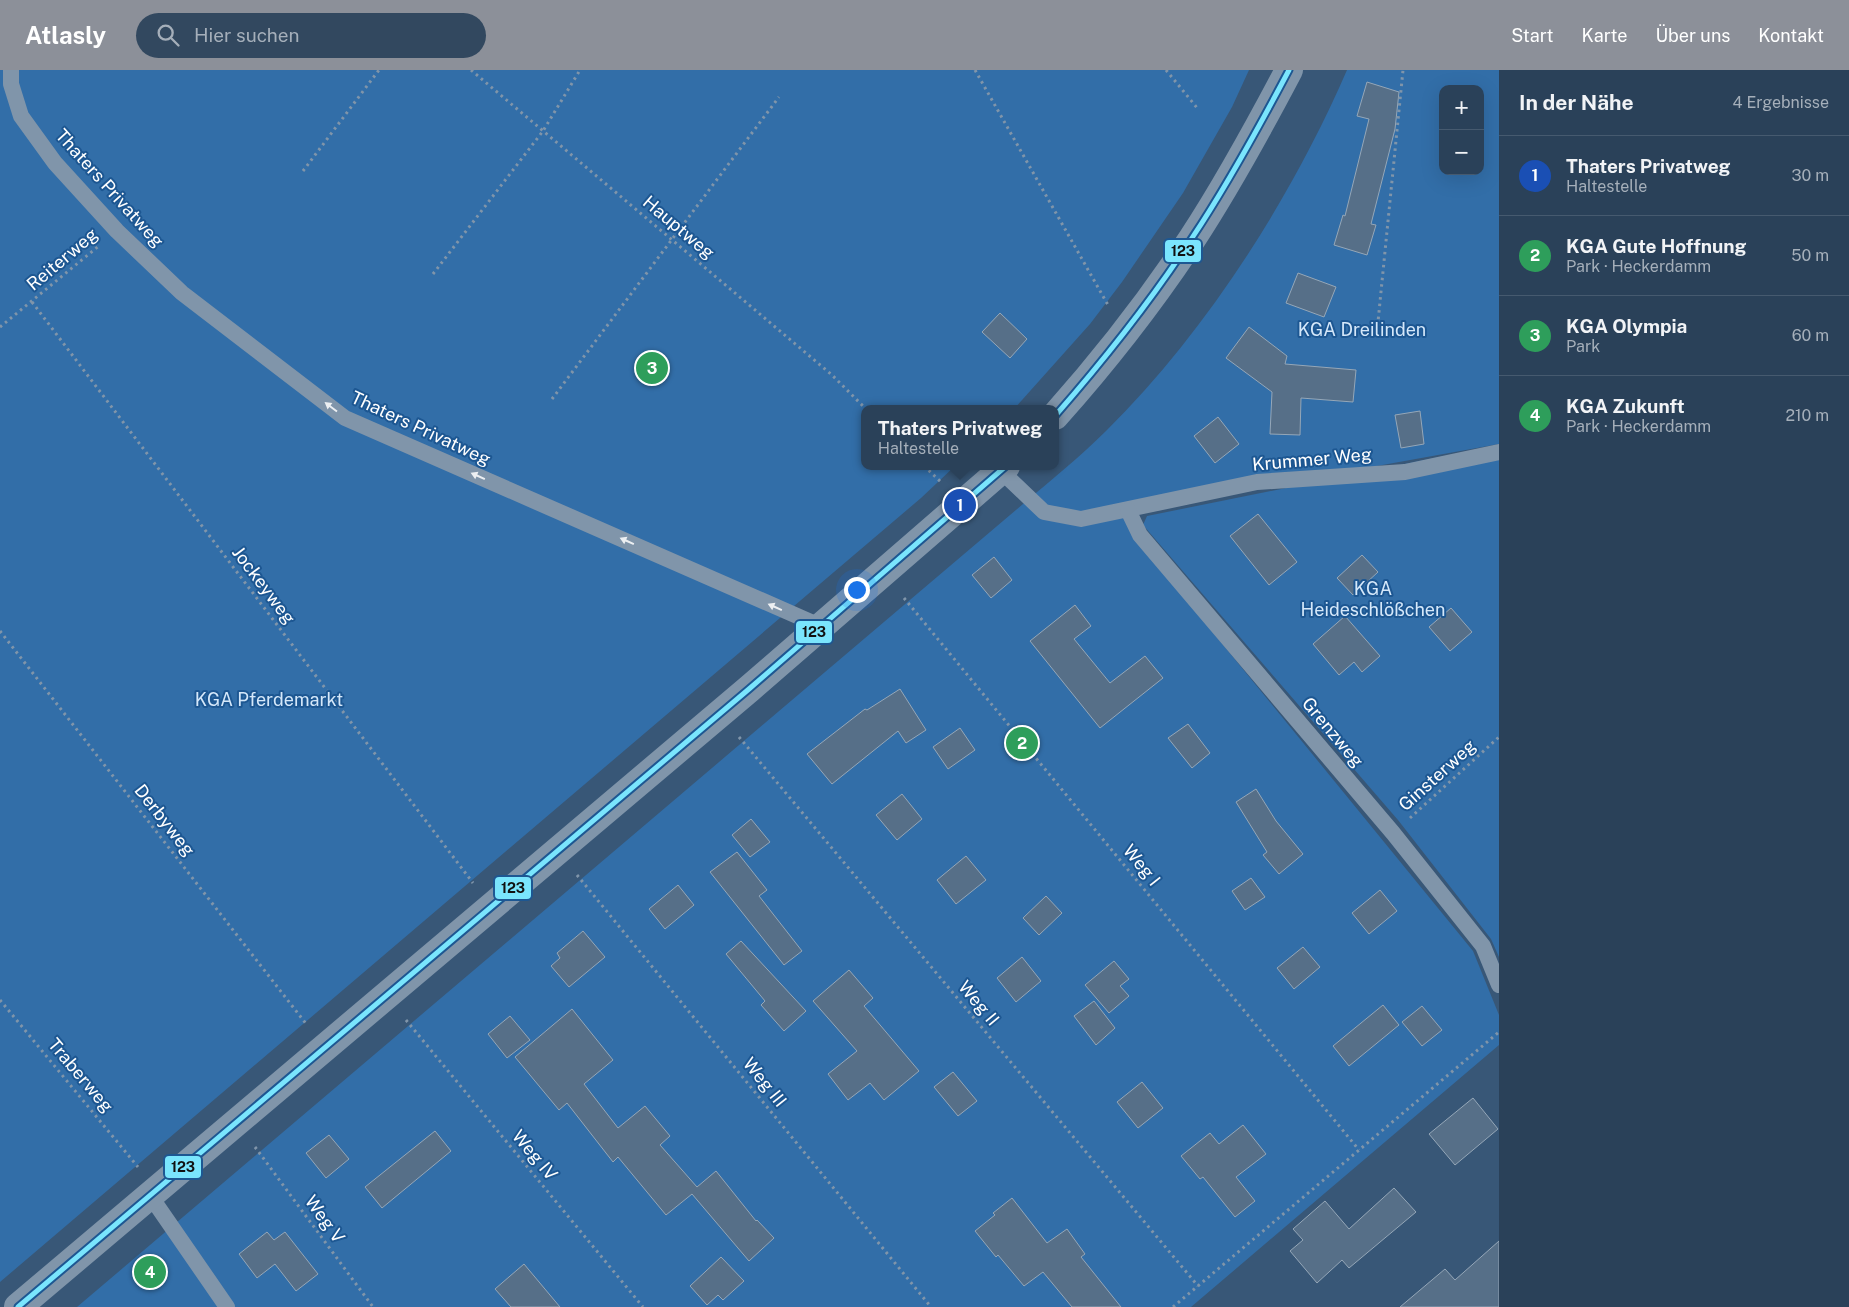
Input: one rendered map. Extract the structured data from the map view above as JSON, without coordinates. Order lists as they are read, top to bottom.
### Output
{
  "streets": {
    "lane": ["Thaters Privatweg", "Krummer Weg", "Grenzweg"],
    "path": [
      "Hauptweg",
      "Reiterweg",
      "Jockeyweg",
      "Ginsterweg",
      "Derbyweg",
      "Weg I",
      "Weg II",
      "Traberweg",
      "Weg III",
      "Weg IV",
      "Weg V"
    ]
  },
  "crossings": [
    ["Thaters Privatweg", "Reiterweg"],
    ["Reiterweg", "Jockeyweg"],
    ["Krummer Weg", "Grenzweg"],
    ["Grenzweg", "Ginsterweg"]
  ],
  "one_way": ["Thaters Privatweg"],
  "parks": ["KGA Dreilinden", "KGA Heideschlößchen", "KGA Pferdemarkt"],
  "lines": ["transit line 123"],
  "page": {
    "header": "Atlasly",
    "search": "Hier suchen",
    "nav": [
      "Start",
      "Karte",
      "Über uns",
      "Kontakt"
    ],
    "heading": ["In der Nähe", "4 Ergebnisse"],
    "map_buttons": ["+", "−"],
    "list": [
      {
        "mark": "1",
        "name": "Thaters Privatweg",
        "note": "Haltestelle",
        "value": "30 m"
      },
      {
        "mark": "2",
        "name": "KGA Gute Hoffnung",
        "note": "Park · Heckerdamm",
        "value": "50 m"
      },
      {
        "mark": "3",
        "name": "KGA Olympia",
        "note": "Park",
        "value": "60 m"
      },
      {
        "mark": "4",
        "name": "KGA Zukunft",
        "note": "Park · Heckerdamm",
        "value": "210 m"
      }
    ],
    "pins": [
      "3",
      "1",
      "2",
      "4"
    ],
    "popup": ["Thaters Privatweg", "Haltestelle"]
  }
}
